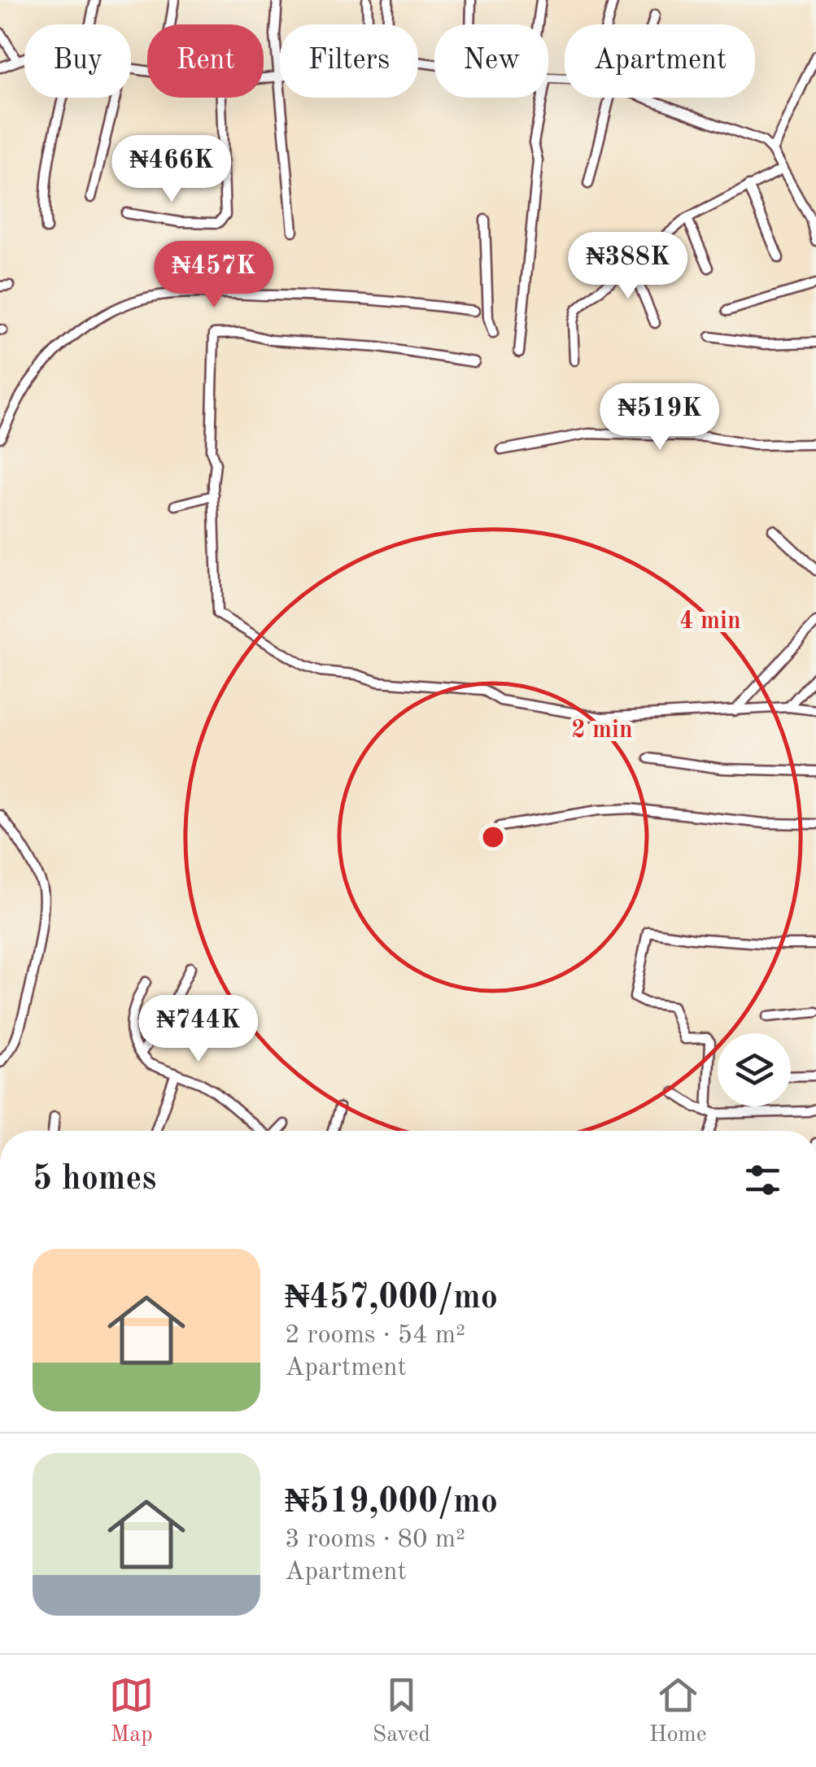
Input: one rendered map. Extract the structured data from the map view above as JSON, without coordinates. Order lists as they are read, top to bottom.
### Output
{
  "page": {
    "chip": [
      "Buy",
      "Rent",
      "Filters",
      "New",
      "Apartment"
    ],
    "price": [
      "₦466K",
      "₦388K",
      "₦457K",
      "₦519K",
      "₦744K"
    ],
    "heading": "5 homes",
    "list": [
      {
        "name": "₦457,000/mo",
        "note": "2 rooms · 54 m² · Apartment"
      },
      {
        "name": "₦519,000/mo",
        "note": "3 rooms · 80 m² · Apartment"
      }
    ],
    "tabs": ["Map", "Saved", "Home"]
  },
  "rings": ["4 min", "2 min"]
}
